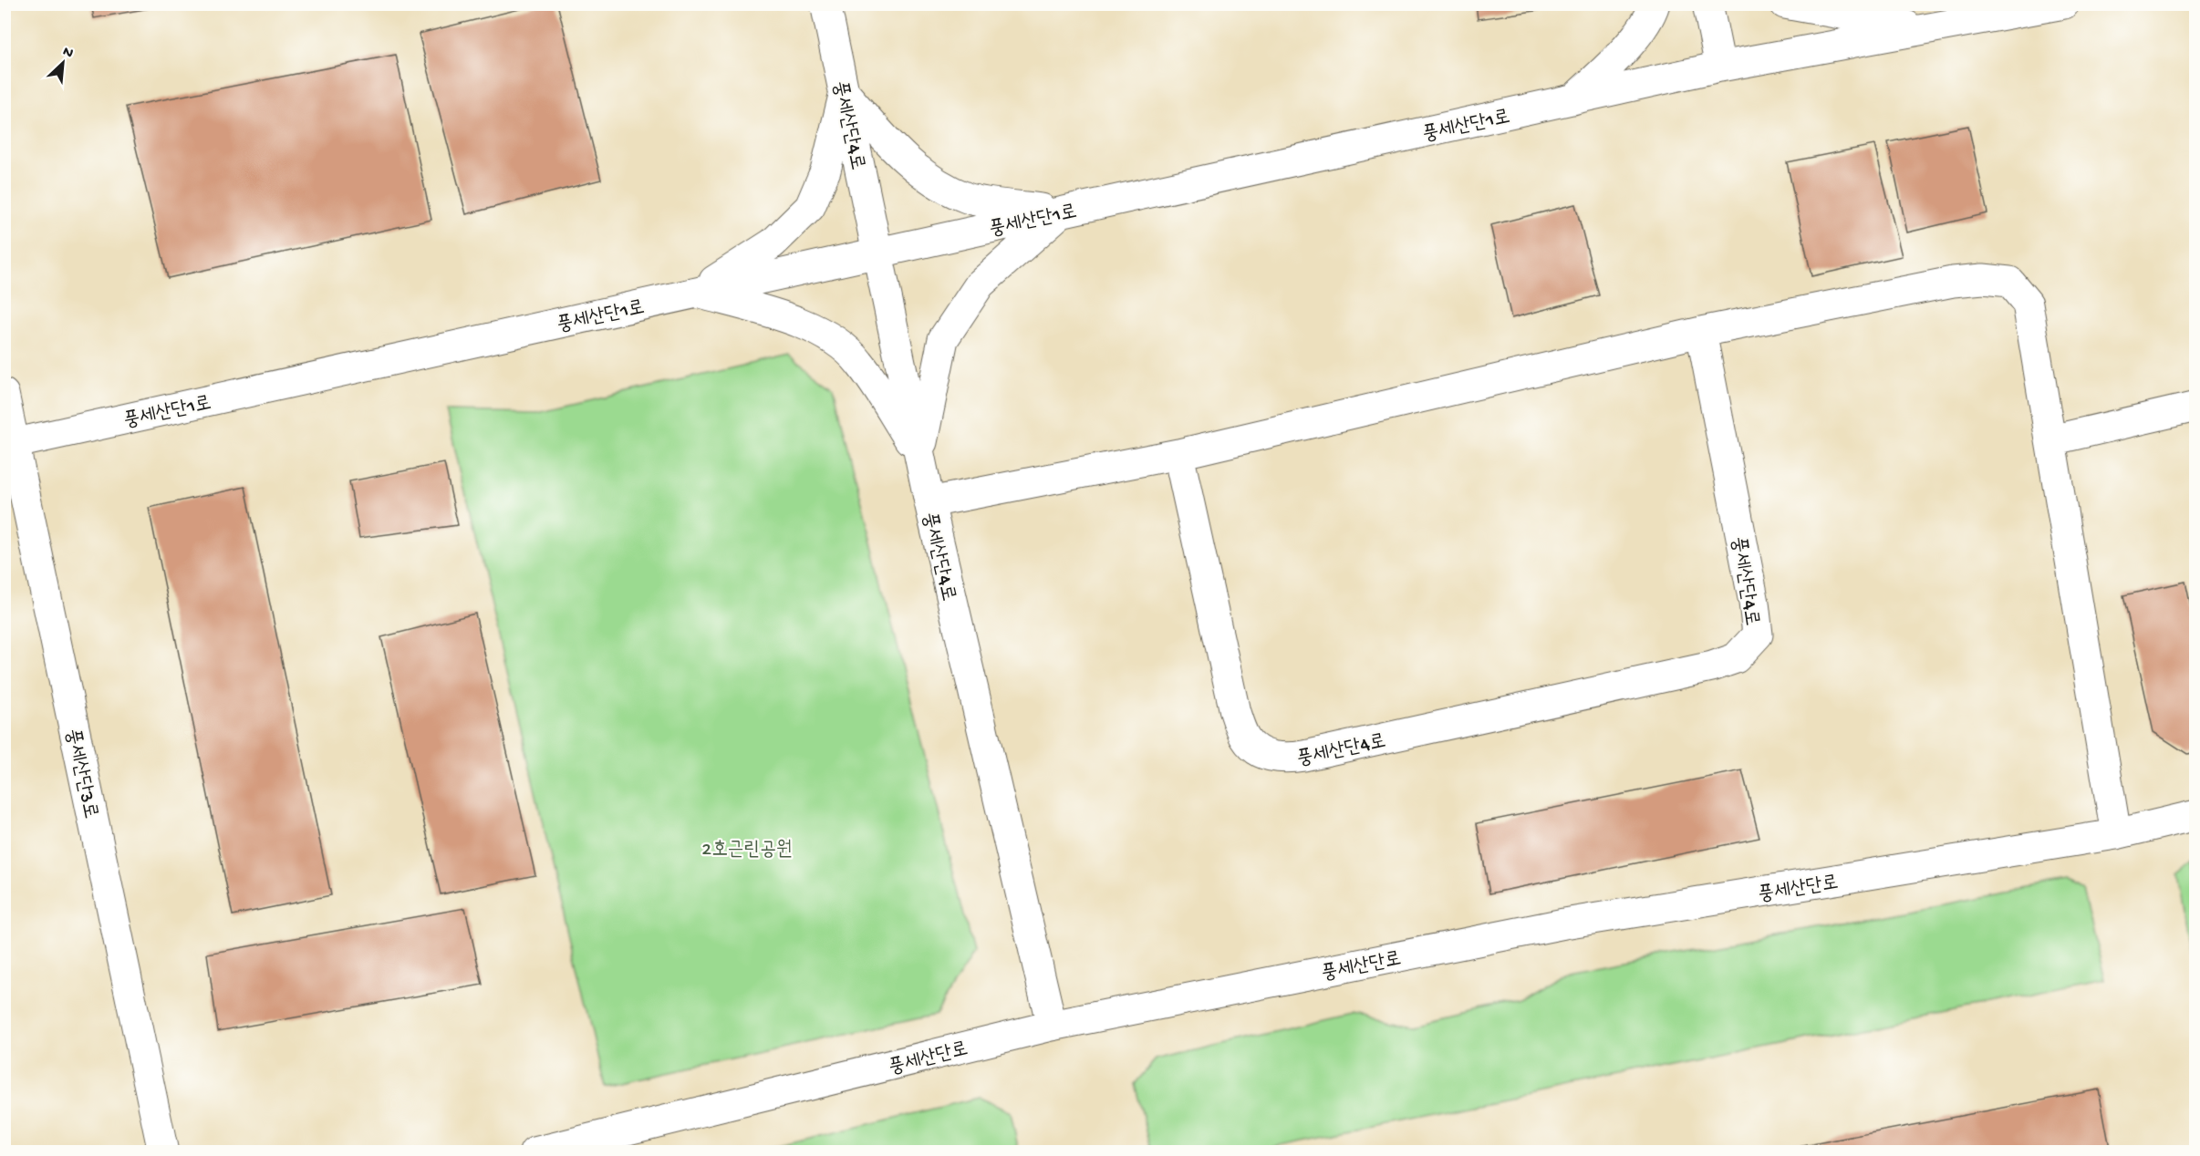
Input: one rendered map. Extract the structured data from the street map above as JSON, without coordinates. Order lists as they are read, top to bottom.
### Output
{
  "streets": {
    "street": [
      "풍세산단1로",
      "풍세산단4로",
      "풍세산단3로",
      "풍세산단로"
    ]
  },
  "crossings": [
    ["풍세산단1로", "풍세산단4로"],
    ["풍세산단1로", "풍세산단3로"],
    ["풍세산단4로", "풍세산단로"]
  ],
  "parks": ["2호근린공원"],
  "north": "top right"
}
